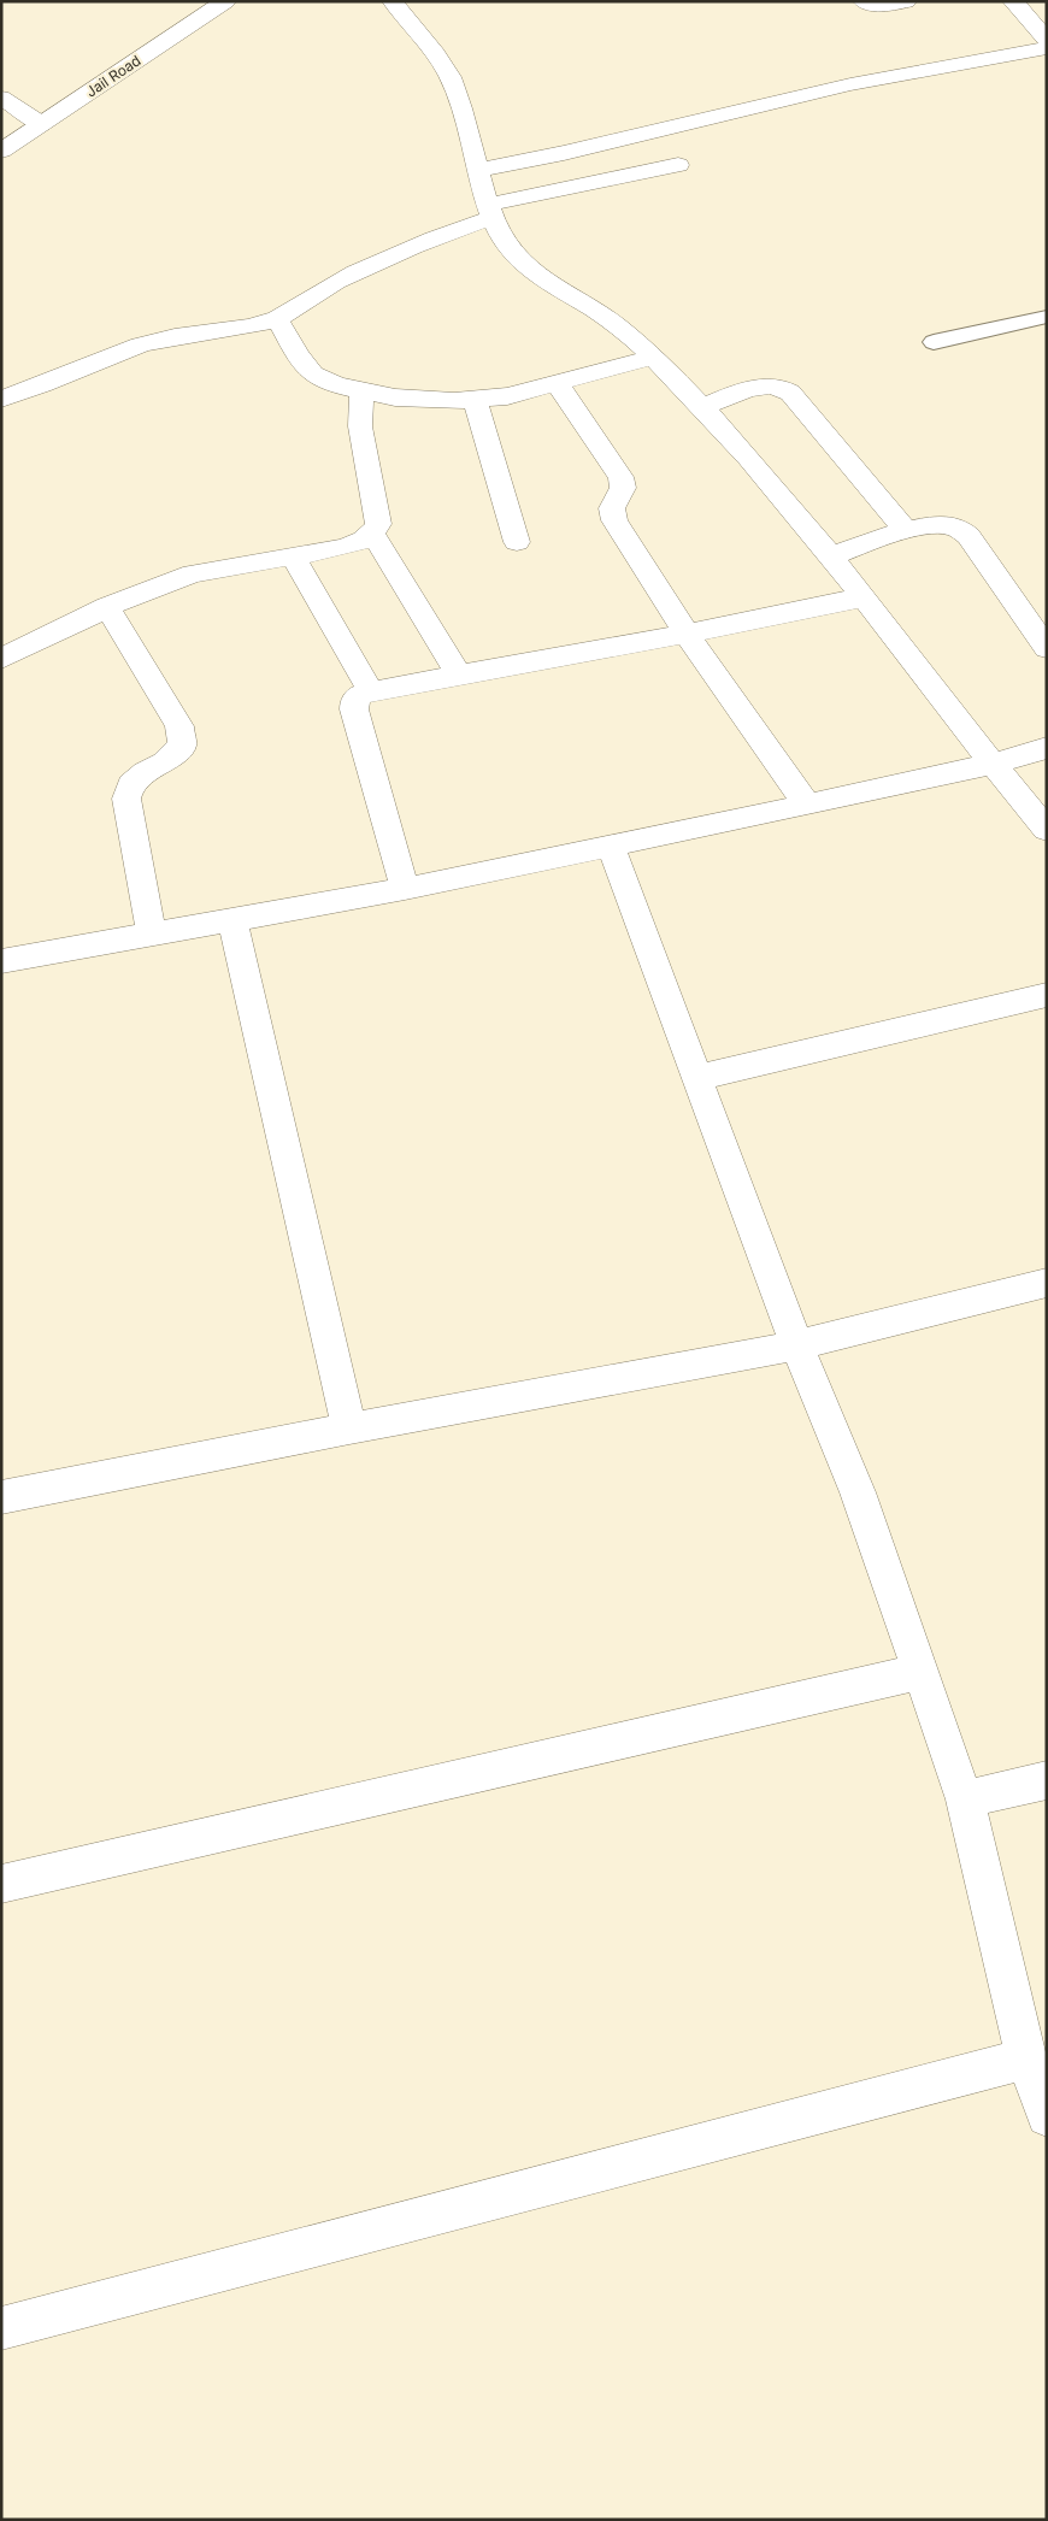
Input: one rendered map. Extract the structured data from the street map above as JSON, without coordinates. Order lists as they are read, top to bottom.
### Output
{
  "streets": {
    "street": ["Jail Road"]
  }
}
